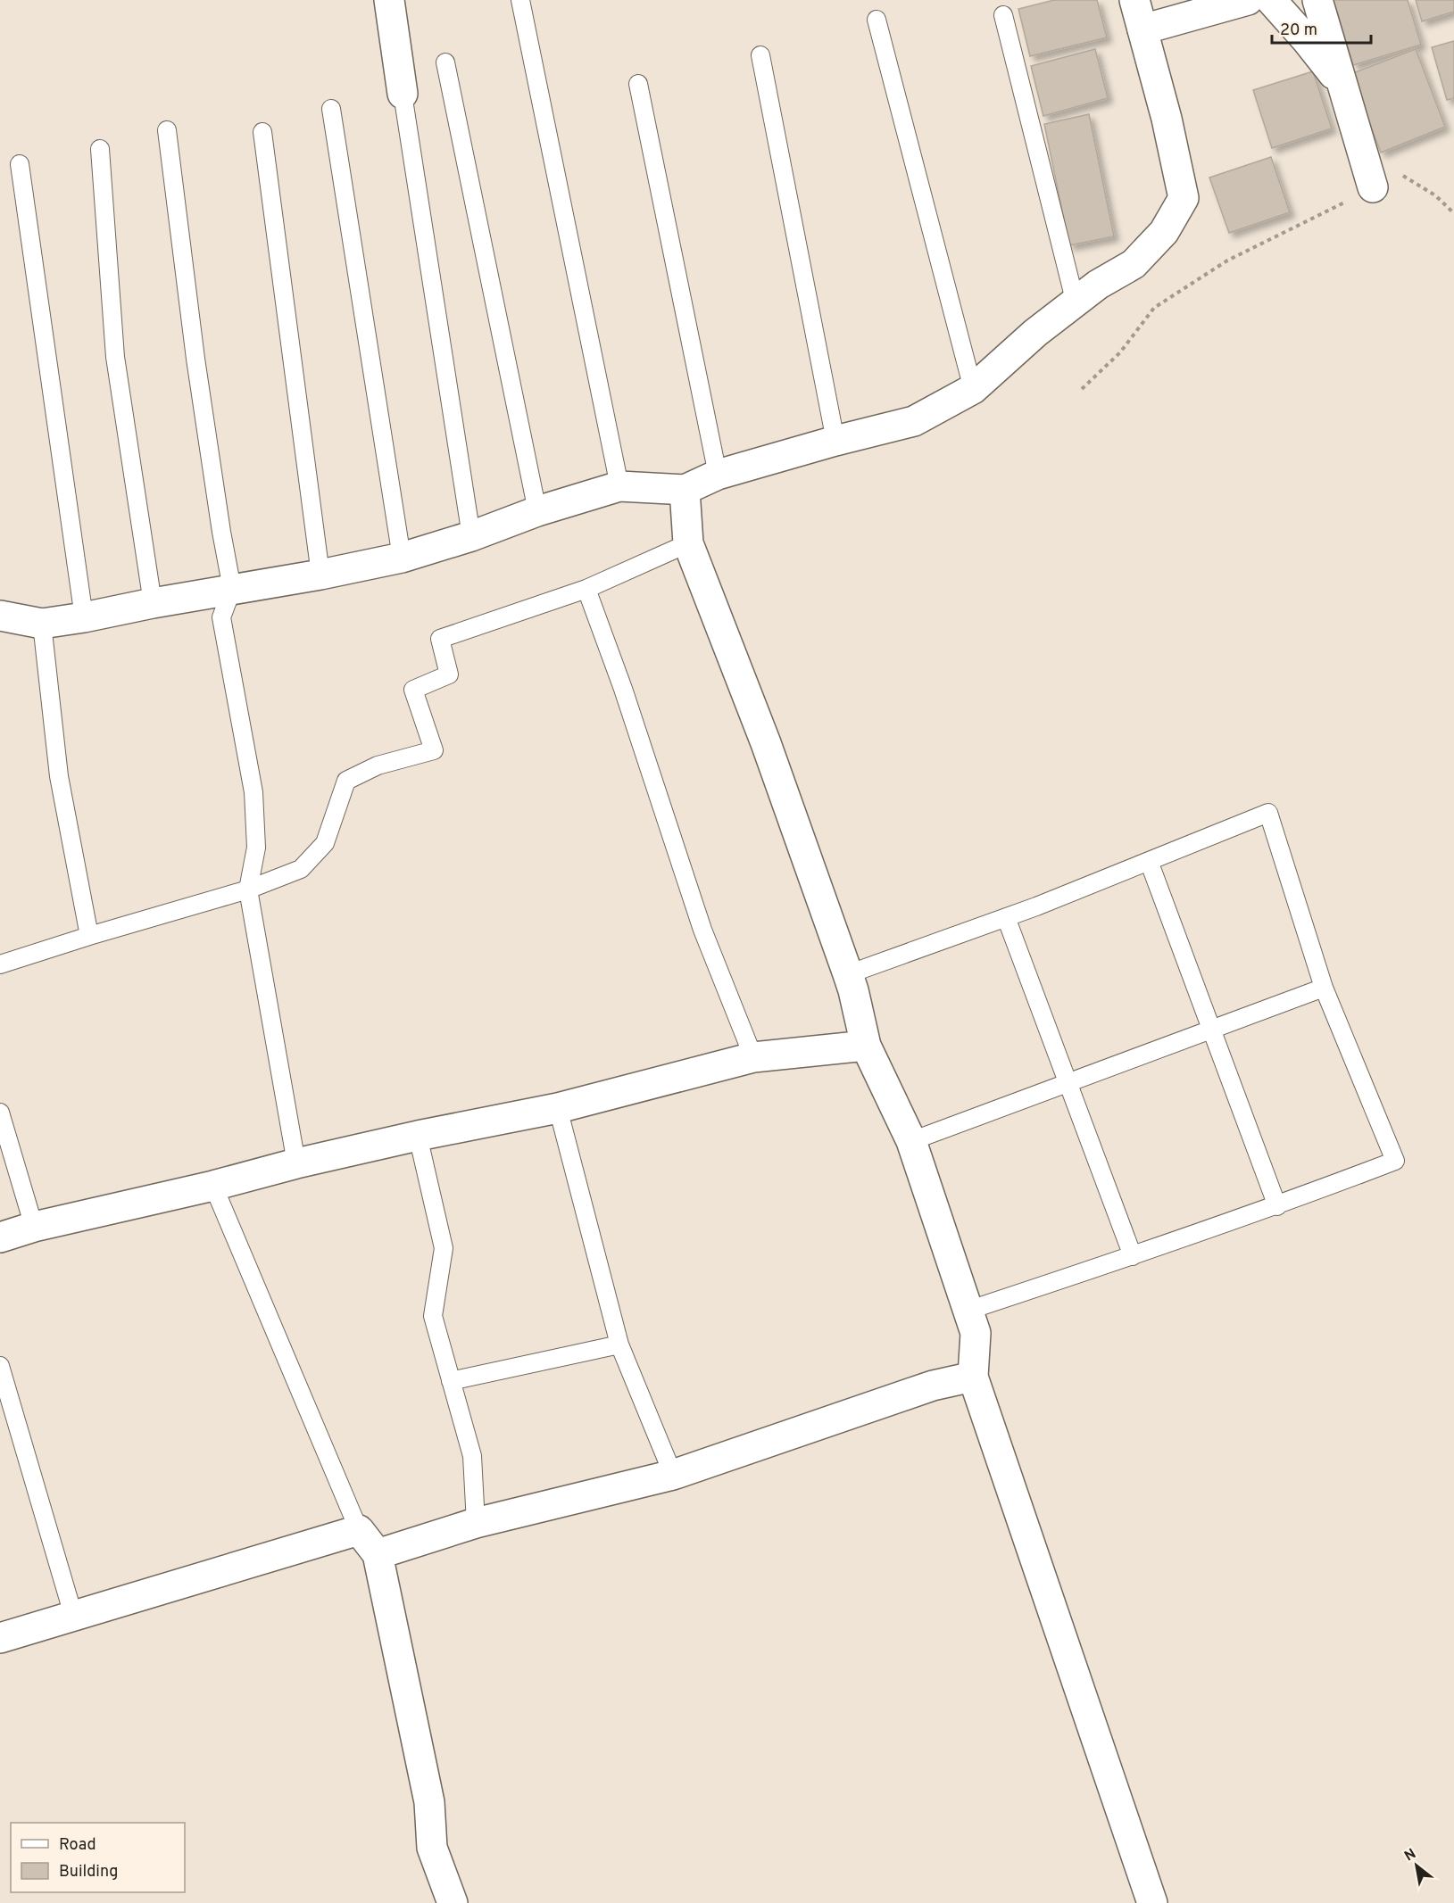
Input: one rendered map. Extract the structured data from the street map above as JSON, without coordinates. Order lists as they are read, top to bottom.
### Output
{
  "legend": ["Road", "Building"],
  "scale_bar": "20 m",
  "north": "top left"
}
